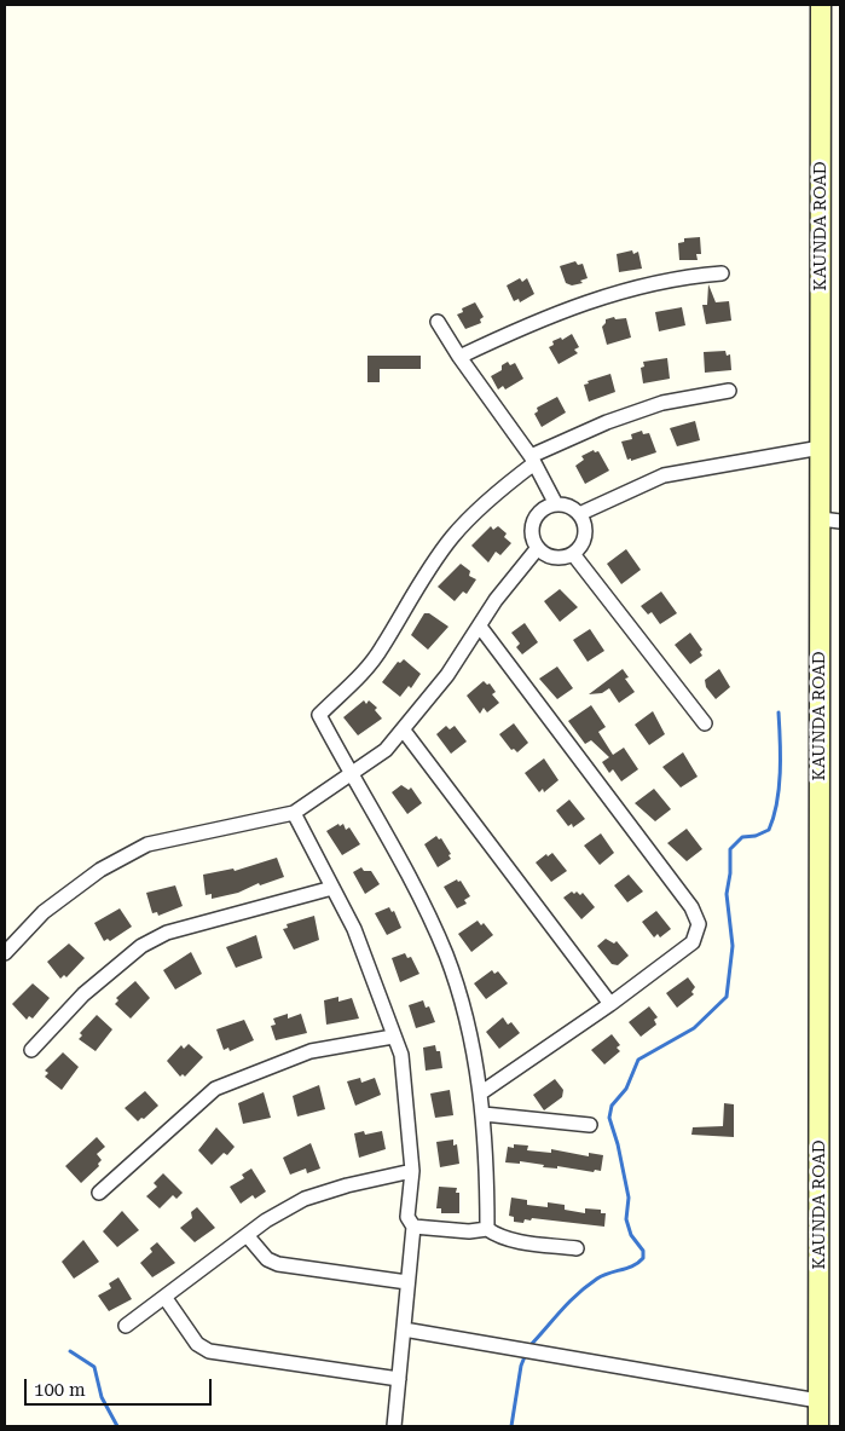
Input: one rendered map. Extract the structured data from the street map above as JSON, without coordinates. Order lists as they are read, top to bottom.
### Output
{
  "streets": {
    "main road": ["KAUNDA ROAD"]
  },
  "scale_bar": "100 m"
}
